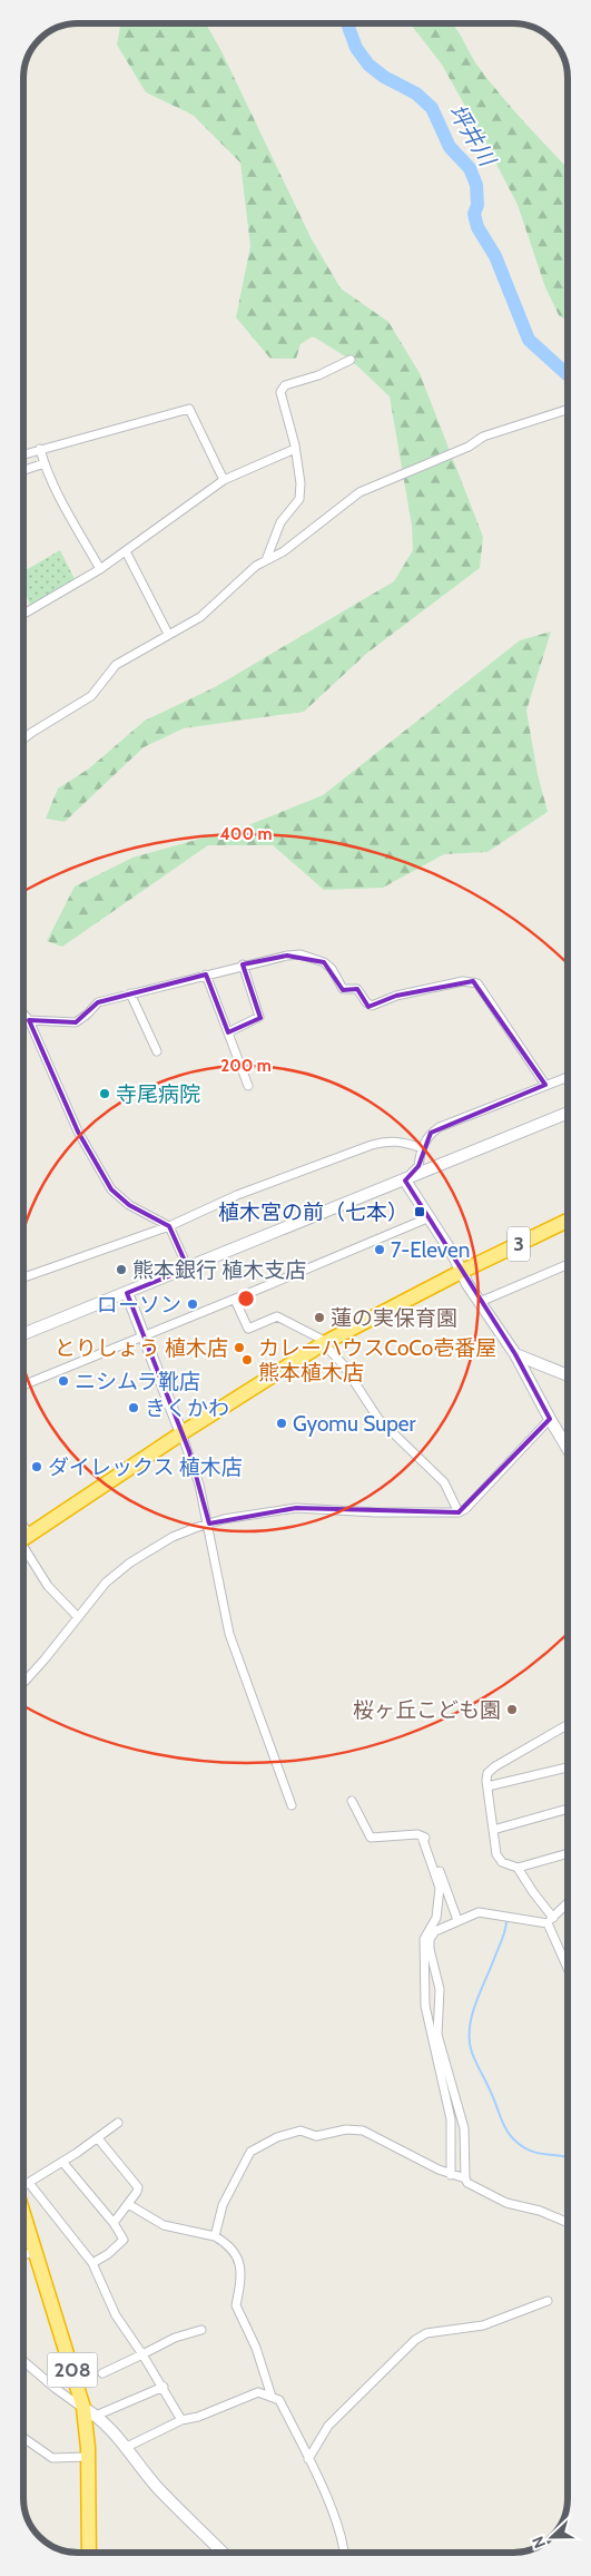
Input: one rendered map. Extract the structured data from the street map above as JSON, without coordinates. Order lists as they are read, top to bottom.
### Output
{
  "streets": {
    "highway": ["3", "208"]
  },
  "water": ["坪井川"],
  "places": {
    "other": [
      "寺尾病院",
      "7-Eleven",
      "熊本銀行 植木支店",
      "ローソン",
      "蓮の実保育園",
      "とりしょう 植木店",
      "カレーハウスCoCo壱番屋 熊本植木店",
      "ニシムラ靴店",
      "きくかわ",
      "Gyomu Super",
      "ダイレックス 植木店",
      "桜ヶ丘こども園"
    ],
    "transit": ["植木宮の前（七本）"]
  },
  "north": "left",
  "rings": ["400 m", "200 m"]
}
